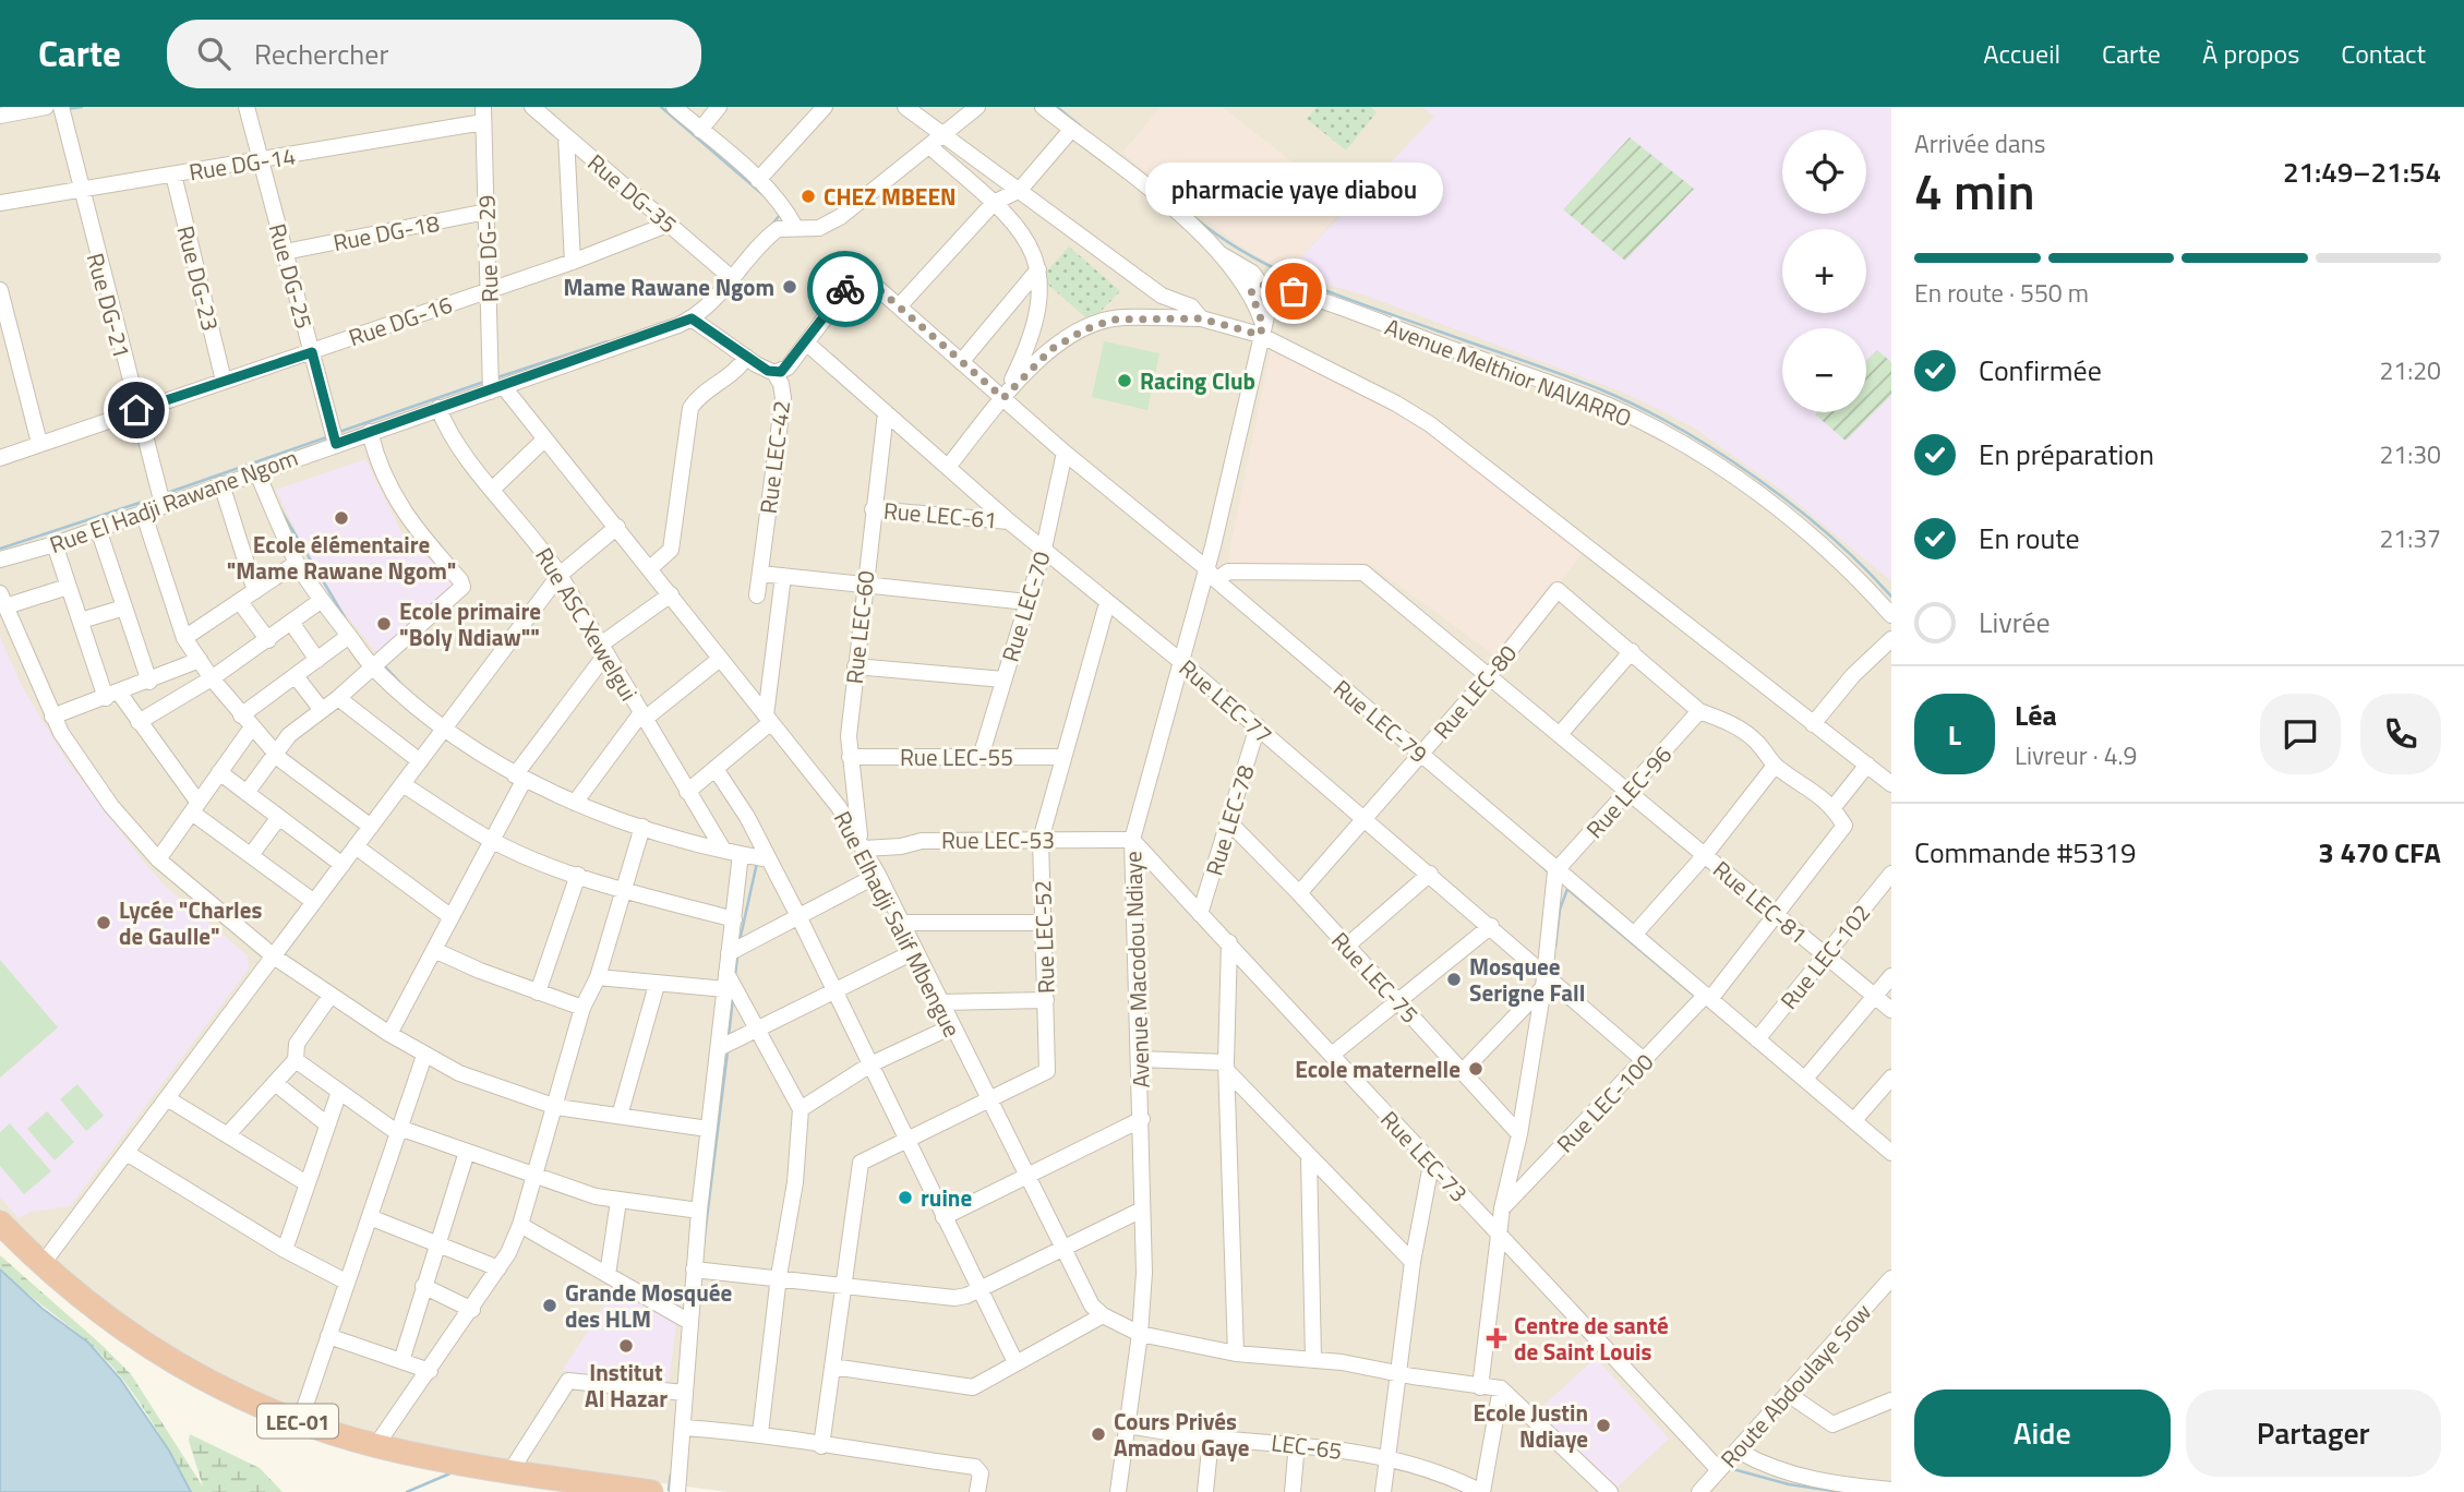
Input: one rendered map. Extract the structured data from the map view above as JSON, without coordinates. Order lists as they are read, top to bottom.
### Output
{
  "streets": {
    "highway": ["LEC-01"],
    "street": [
      "Rue DG-14",
      "Rue DG-35",
      "Rue DG-18",
      "Rue DG-29",
      "Rue DG-25",
      "Rue DG-23",
      "Rue DG-21",
      "Rue DG-16",
      "Avenue Melthior NAVARRO",
      "Rue LEC-42",
      "Rue El Hadji Rawane Ngom",
      "Rue LEC-61",
      "Rue LEC-70",
      "Rue ASC Xewelgui",
      "Rue LEC-60",
      "Rue LEC-80",
      "Rue LEC-77",
      "Rue LEC-79",
      "Rue LEC-55",
      "Rue LEC-96",
      "Rue LEC-78",
      "Rue LEC-53",
      "Rue LEC-81",
      "Rue Elhadji Salif Mbengue",
      "Rue LEC-52",
      "Rue LEC-102",
      "Avenue Macodou Ndiaye",
      "Rue LEC-75",
      "Rue LEC-100",
      "Rue LEC-73",
      "Route Abdoulaye Sow",
      "LEC-65"
    ]
  },
  "crossings": [
    ["Rue DG-14", "Rue DG-29"],
    ["Rue DG-14", "Rue DG-25"],
    ["Rue DG-14", "Rue DG-23"],
    ["Rue DG-14", "Rue DG-21"],
    ["Rue DG-35", "Rue DG-16"],
    ["Rue DG-35", "Rue El Hadji Rawane Ngom"],
    ["Rue DG-18", "Rue DG-29"],
    ["Rue DG-18", "Rue DG-25"],
    ["Rue DG-29", "Rue DG-16"],
    ["Rue DG-29", "Rue El Hadji Rawane Ngom"],
    ["Rue DG-29", "Rue Elhadji Salif Mbengue"],
    ["Rue DG-25", "Rue DG-16"],
    ["Rue DG-25", "Rue El Hadji Rawane Ngom"],
    ["Rue DG-23", "Rue DG-16"],
    ["Rue DG-21", "Rue DG-16"],
    ["Rue DG-21", "Rue El Hadji Rawane Ngom"],
    ["Rue LEC-42", "Rue LEC-77"],
    ["Rue LEC-42", "Rue LEC-79"],
    ["Rue El Hadji Rawane Ngom", "Rue ASC Xewelgui"],
    ["Rue El Hadji Rawane Ngom", "Rue Elhadji Salif Mbengue"],
    ["Rue LEC-61", "Rue LEC-60"],
    ["Rue LEC-61", "Rue LEC-77"],
    ["Rue LEC-70", "Rue LEC-77"],
    ["Rue LEC-70", "Rue LEC-79"],
    ["Rue LEC-70", "Rue LEC-55"],
    ["Rue LEC-60", "Rue LEC-77"],
    ["Rue LEC-60", "Rue LEC-55"],
    ["Rue LEC-60", "Rue LEC-53"],
    ["Rue LEC-60", "Rue Elhadji Salif Mbengue"],
    ["Rue LEC-80", "Rue LEC-77"],
    ["Rue LEC-80", "Rue LEC-79"],
    ["Rue LEC-80", "Rue LEC-81"],
    ["Rue LEC-80", "Rue LEC-75"],
    ["Rue LEC-77", "Rue LEC-78"],
    ["Rue LEC-77", "Rue LEC-52"],
    ["Rue LEC-77", "Avenue Macodou Ndiaye"],
    ["Rue LEC-77", "Rue LEC-100"],
    ["Rue LEC-79", "Rue LEC-96"],
    ["Rue LEC-79", "Rue LEC-81"],
    ["Rue LEC-79", "Rue LEC-102"],
    ["Rue LEC-79", "Avenue Macodou Ndiaye"],
    ["Rue LEC-79", "Rue LEC-100"],
    ["Rue LEC-55", "Rue LEC-52"],
    ["Rue LEC-96", "Rue LEC-81"],
    ["Rue LEC-78", "Rue LEC-75"],
    ["Rue LEC-78", "Rue LEC-73"],
    ["Rue LEC-53", "Rue Elhadji Salif Mbengue"],
    ["Rue LEC-53", "Rue LEC-52"],
    ["Rue LEC-53", "Avenue Macodou Ndiaye"],
    ["Rue LEC-53", "Rue LEC-73"],
    ["Rue LEC-81", "Rue LEC-102"],
    ["Rue LEC-81", "Avenue Macodou Ndiaye"],
    ["Rue LEC-81", "Rue LEC-100"],
    ["Rue Elhadji Salif Mbengue", "Rue LEC-52"],
    ["Rue Elhadji Salif Mbengue", "Avenue Macodou Ndiaye"],
    ["Avenue Macodou Ndiaye", "Rue LEC-73"],
    ["Avenue Macodou Ndiaye", "LEC-65"],
    ["Rue LEC-73", "Route Abdoulaye Sow"]
  ],
  "places": {
    "other": [
      "CHEZ MBEEN",
      "Mame Rawane Ngom",
      "pharmacie yaye diabou",
      "Racing Club",
      "Ecole élémentaire \"Mame Rawane Ngom\"",
      "Ecole primaire \"Boly Ndiaw\"\"",
      "Lycée \"Charles de Gaulle\"",
      "Mosquee Serigne Fall",
      "Ecole maternelle",
      "ruine",
      "Grande Mosquée des HLM",
      "Institut Al Hazar",
      "Ecole Justin Ndiaye",
      "Cours Privés Amadou Gaye"
    ],
    "health": ["Centre de santé de Saint Louis"]
  },
  "page": {
    "header": "Carte",
    "search": "Rechercher",
    "nav": [
      "Accueil",
      "Carte",
      "À propos",
      "Contact"
    ],
    "heading": ["4 min", "Arrivée dans", "21:49–21:54"],
    "panel": [
      "Léa",
      "Livreur · 4.9",
      "Commande #5319",
      "3 470 CFA"
    ],
    "map_buttons": ["+", "−"],
    "bubble": "pharmacie yaye diabou",
    "bar": "En route · 550 m",
    "list": [
      ["Confirmée", "21:20"],
      ["En préparation", "21:30"],
      ["En route", "21:37"],
      "Livrée"
    ],
    "round": "L",
    "buttons": ["Aide", "Partager"]
  }
}
